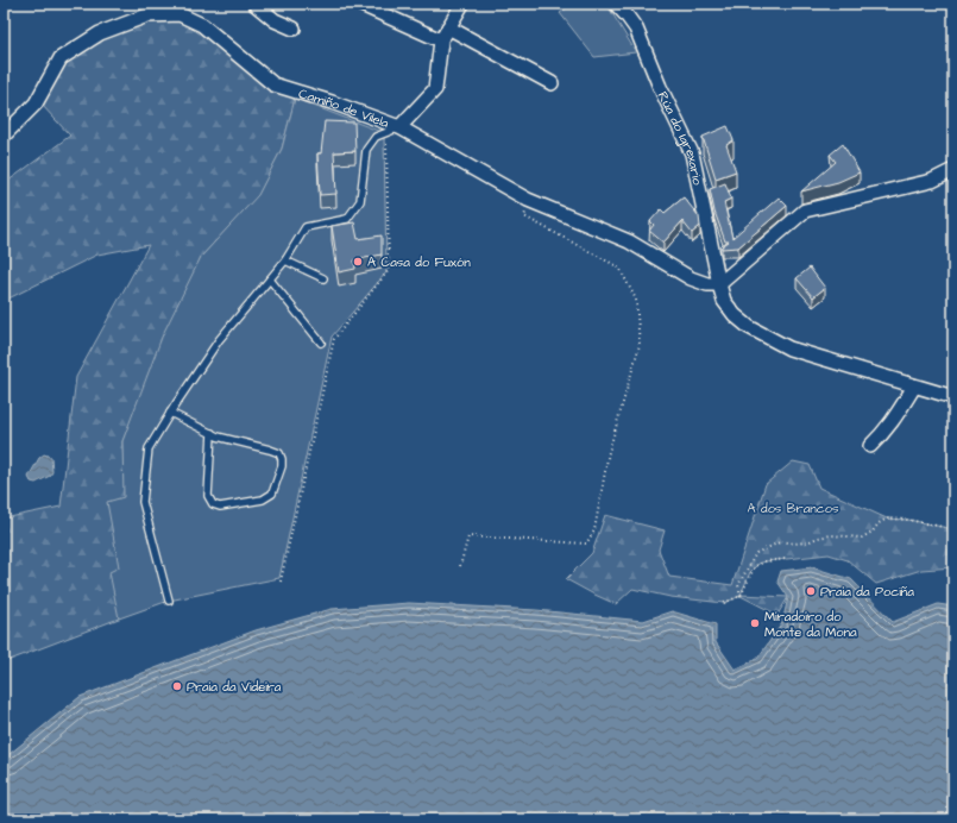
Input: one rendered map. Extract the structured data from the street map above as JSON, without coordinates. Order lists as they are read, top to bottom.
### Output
{
  "streets": {
    "street": ["Camiño de Vilela", "Rúa do Igrexario"]
  },
  "crossings": [
    ["Camiño de Vilela", "Rúa do Igrexario"]
  ],
  "parks": ["A dos Brancos"],
  "places": [
    "A Casa do Fuxón",
    "Praia da Pociña",
    "Miradoiro do Monte da Mona",
    "Praia da Videira"
  ]
}
